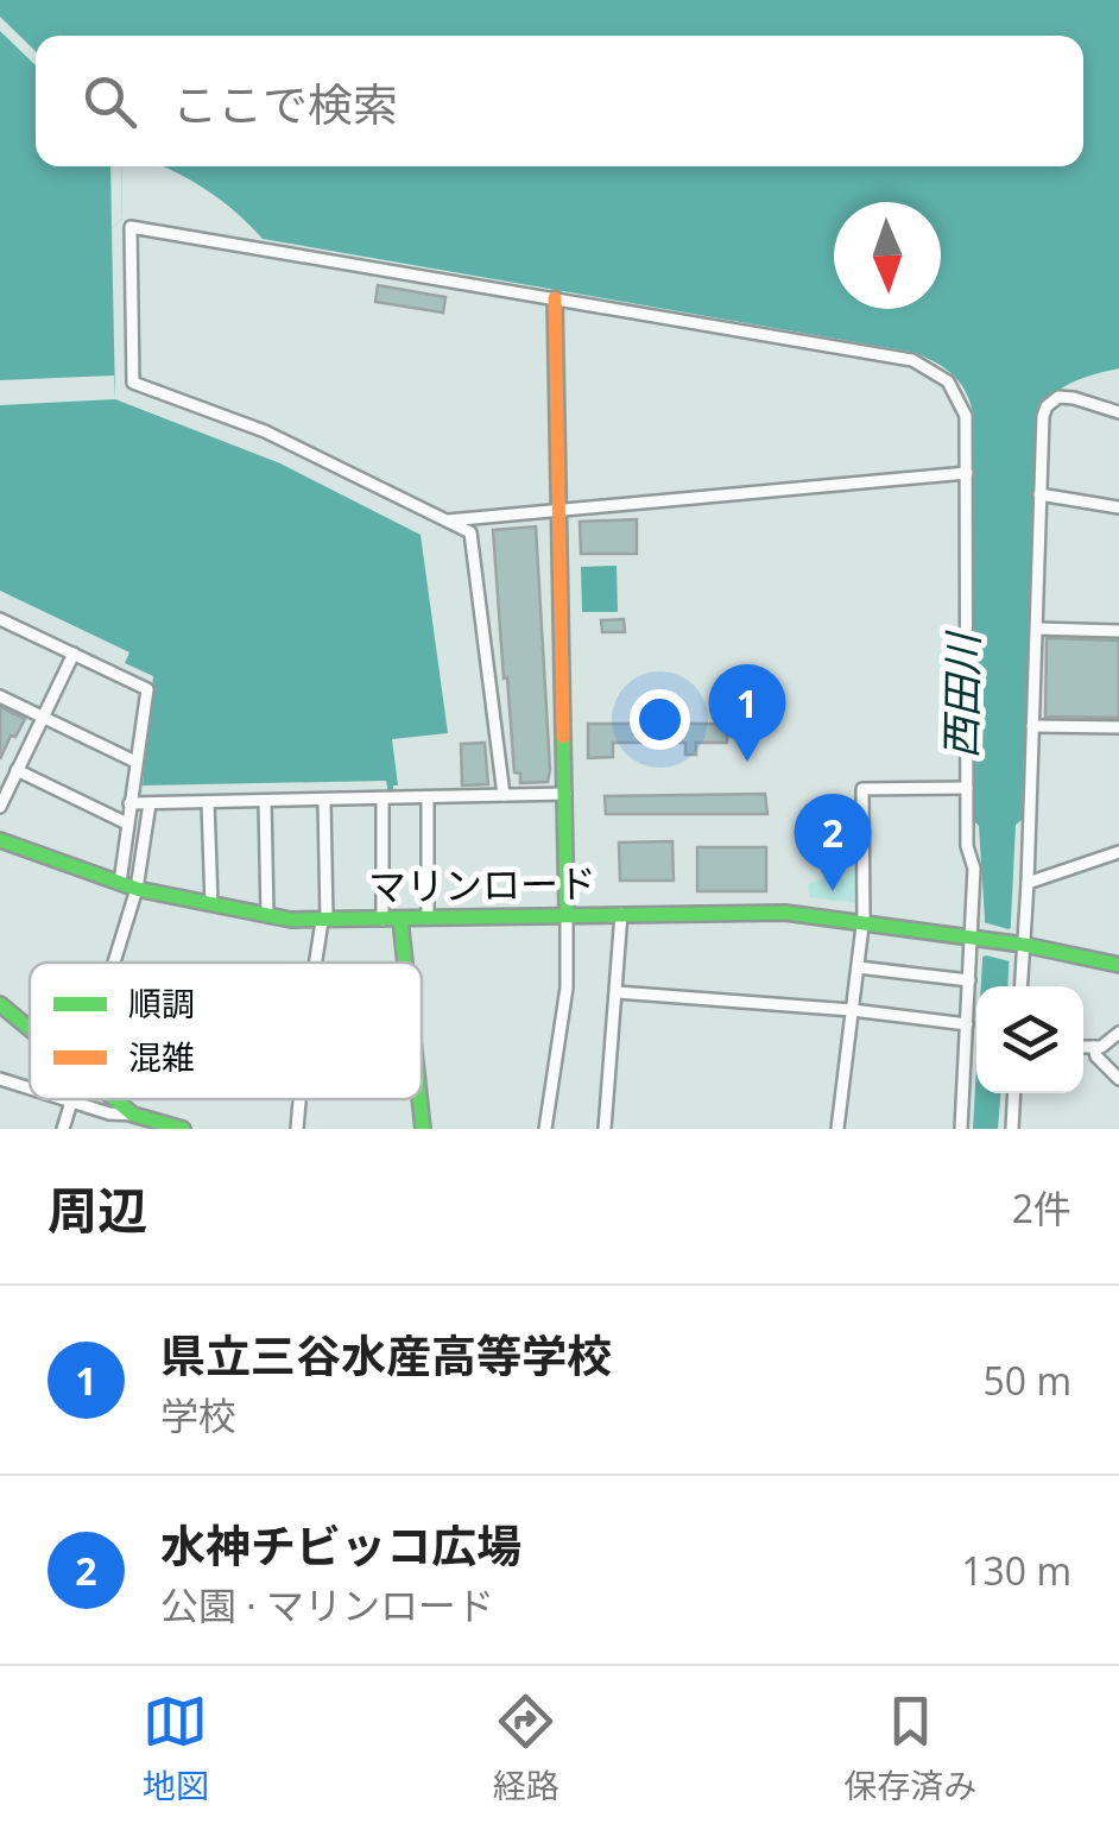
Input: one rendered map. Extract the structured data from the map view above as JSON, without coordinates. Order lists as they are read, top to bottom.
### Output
{
  "streets": {
    "street": ["マリンロード"]
  },
  "water": ["西田川"],
  "legend": ["順調", "混雑"],
  "north": "bottom",
  "page": {
    "search": "ここで検索",
    "pins": ["1", "2"],
    "heading": ["周辺", "2件"],
    "list": [
      {
        "mark": "1",
        "name": "県立三谷水産高等学校",
        "note": "学校",
        "value": "50 m"
      },
      {
        "mark": "2",
        "name": "水神チビッコ広場",
        "note": "公園 · マリンロード",
        "value": "130 m"
      }
    ],
    "nav": ["地図", "経路", "保存済み"]
  }
}
